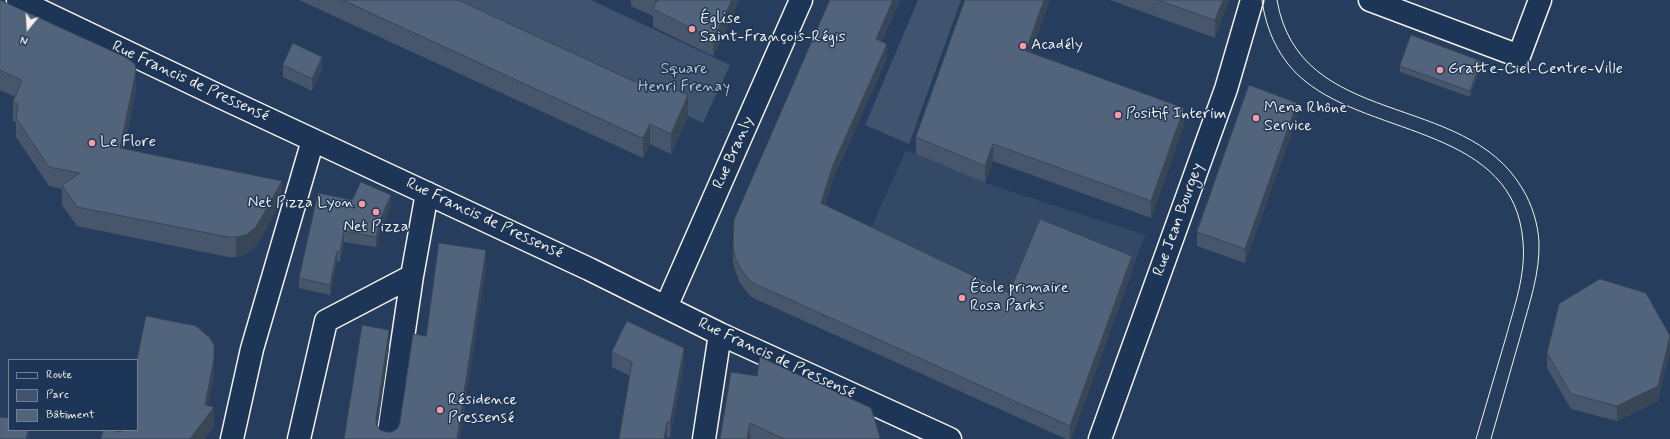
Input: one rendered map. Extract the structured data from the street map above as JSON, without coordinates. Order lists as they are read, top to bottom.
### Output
{
  "streets": {
    "street": ["Rue Francis de Pressensé", "Rue Branly", "Rue Jean Bourgey"]
  },
  "crossings": [
    ["Rue Francis de Pressensé", "Rue Branly"]
  ],
  "parks": ["Square Henri Frenay"],
  "places": [
    "Église Saint-François-Régis",
    "Acadély",
    "Gratte-Ciel-Centre-Ville",
    "Positif Interim",
    "Mena Rhône Service",
    "Le Flore",
    "Net Pizza Lyon",
    "Net Pizza",
    "École primaire Rosa Parks",
    "Résidence Pressensé"
  ],
  "legend": ["Route", "Parc", "Bâtiment"],
  "north": "bottom"
}
